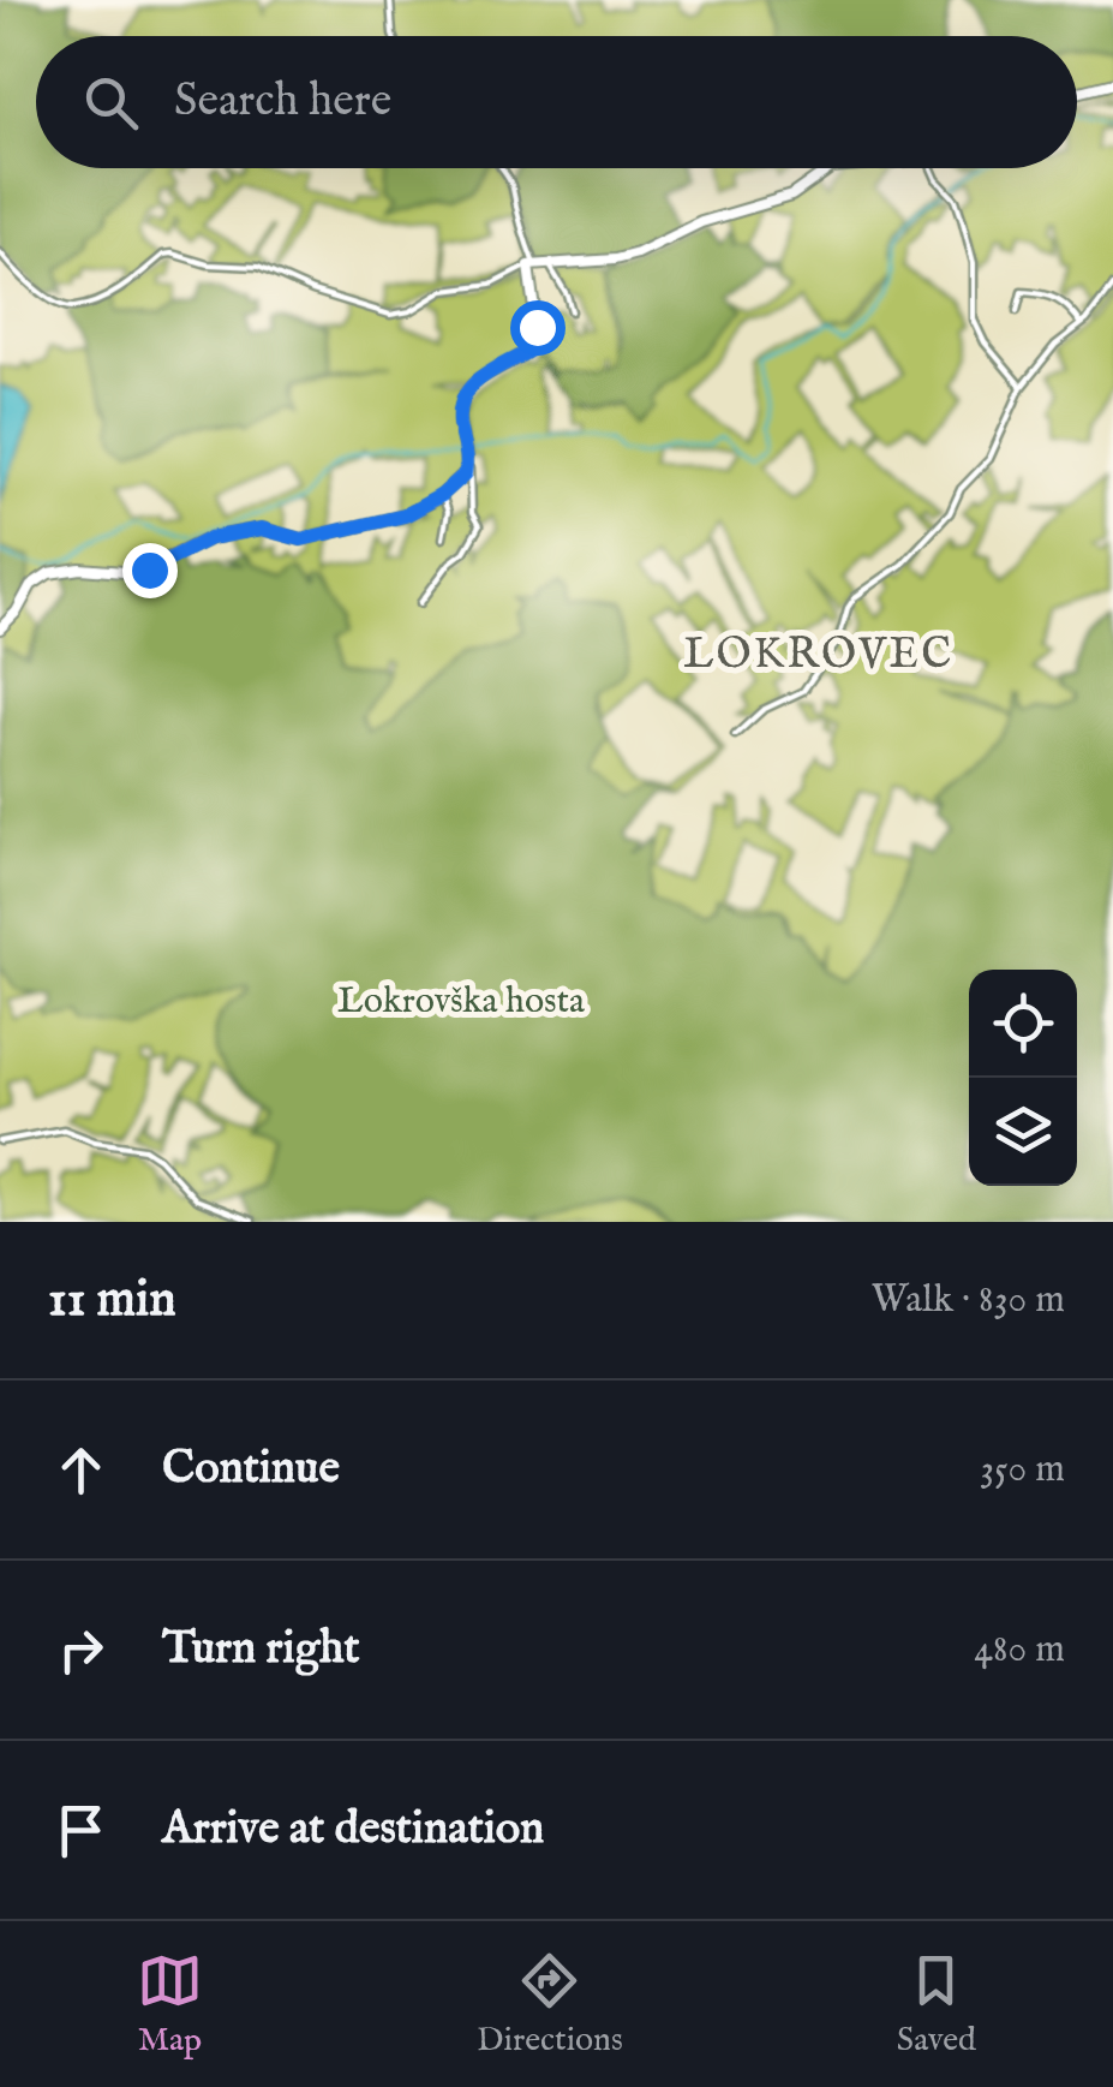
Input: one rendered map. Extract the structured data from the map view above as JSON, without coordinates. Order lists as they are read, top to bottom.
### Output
{
  "districts": ["LOKROVEC"],
  "parks": ["Lokrovška hosta"],
  "page": {
    "search": "Search here",
    "heading": ["11 min", "Walk · 830 m"],
    "list": [
      ["Continue", "350 m"],
      ["Turn right", "480 m"],
      "Arrive at destination"
    ],
    "nav": ["Map", "Directions", "Saved"]
  }
}
